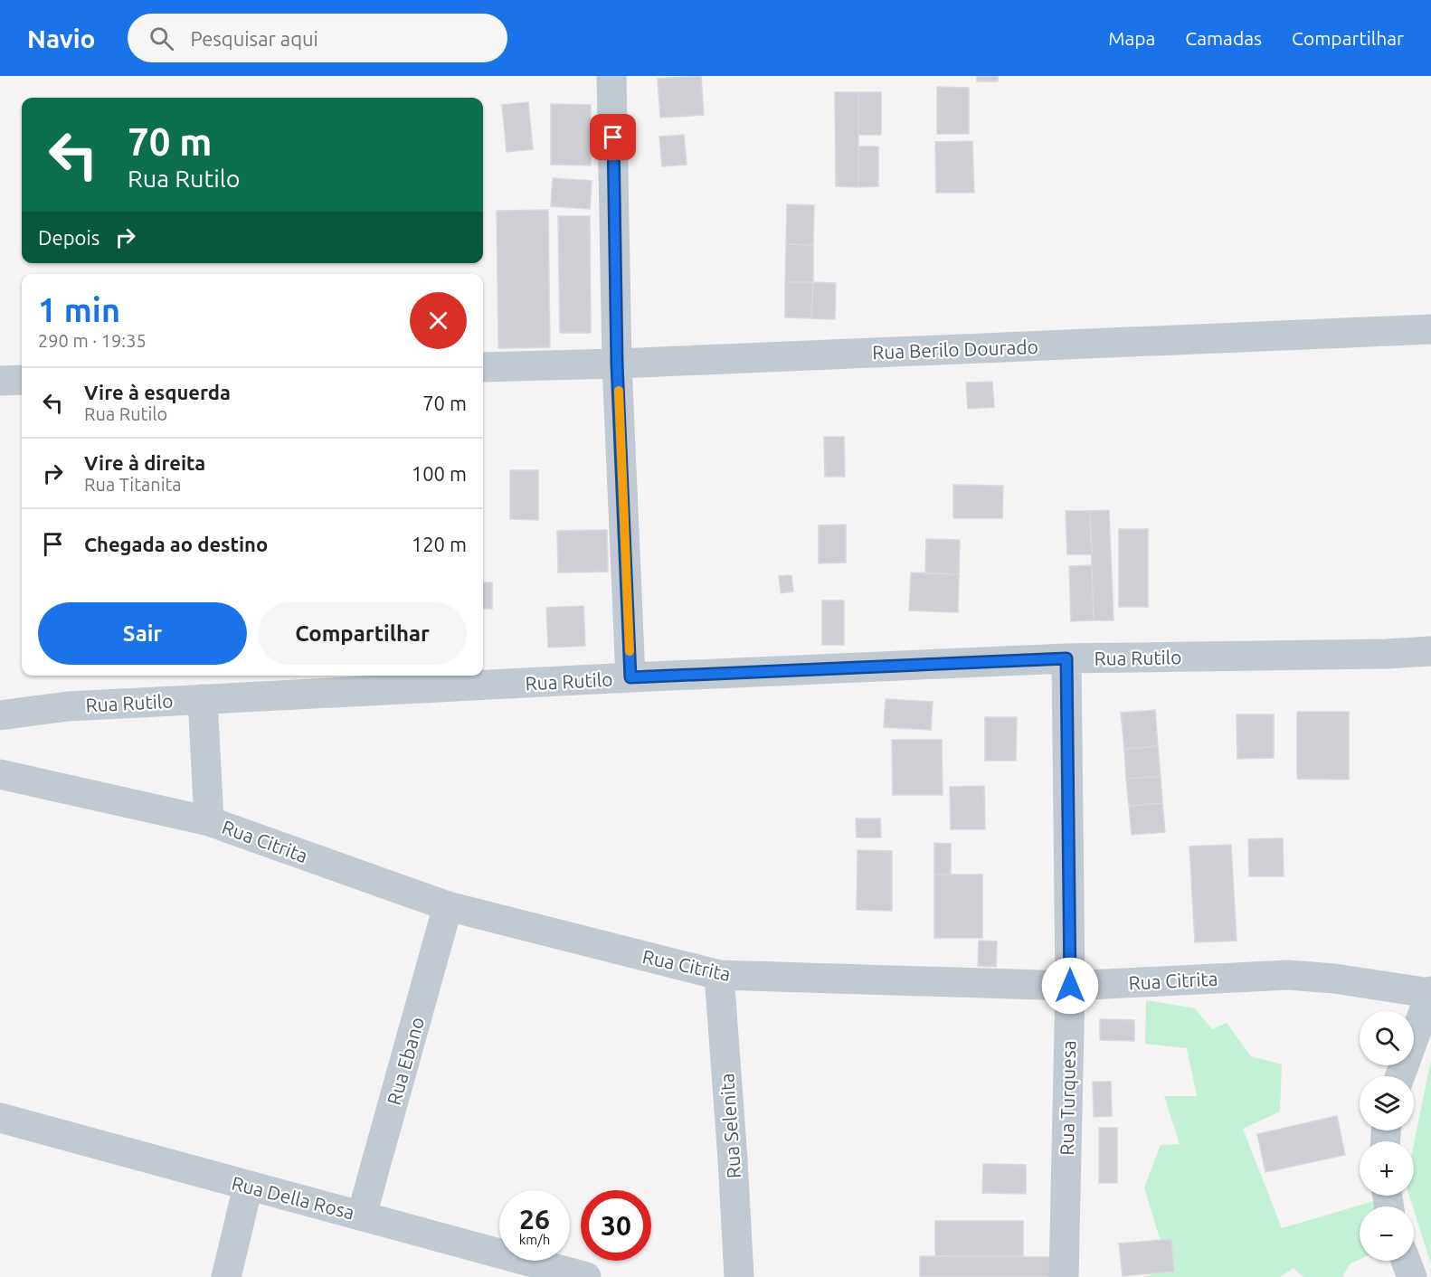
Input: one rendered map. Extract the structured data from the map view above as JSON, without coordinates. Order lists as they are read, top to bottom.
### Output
{
  "streets": {
    "street": [
      "Rua Berilo Dourado",
      "Rua Rutilo",
      "Rua Citrita",
      "Rua Ebano",
      "Rua Turquesa",
      "Rua Selenita",
      "Rua Della Rosa"
    ]
  },
  "crossings": [
    ["Rua Rutilo", "Rua Turquesa"],
    ["Rua Citrita", "Rua Ebano"],
    ["Rua Citrita", "Rua Turquesa"],
    ["Rua Citrita", "Rua Selenita"],
    ["Rua Ebano", "Rua Della Rosa"]
  ],
  "page": {
    "header": "Navio",
    "search": "Pesquisar aqui",
    "nav": ["Mapa", "Camadas", "Compartilhar"],
    "turn": ["70 m", "Rua Rutilo"],
    "then": "Depois",
    "heading": ["1 min", "290 m · 19:35"],
    "list": [
      {
        "name": "Vire à esquerda",
        "note": "Rua Rutilo",
        "value": "70 m"
      },
      {
        "name": "Vire à direita",
        "note": "Rua Titanita",
        "value": "100 m"
      },
      {
        "name": "Chegada ao destino",
        "value": "120 m"
      }
    ],
    "buttons": ["Sair", "Compartilhar"],
    "map_buttons": ["+", "−"],
    "speed": "26 km/h",
    "limit": "30"
  }
}
